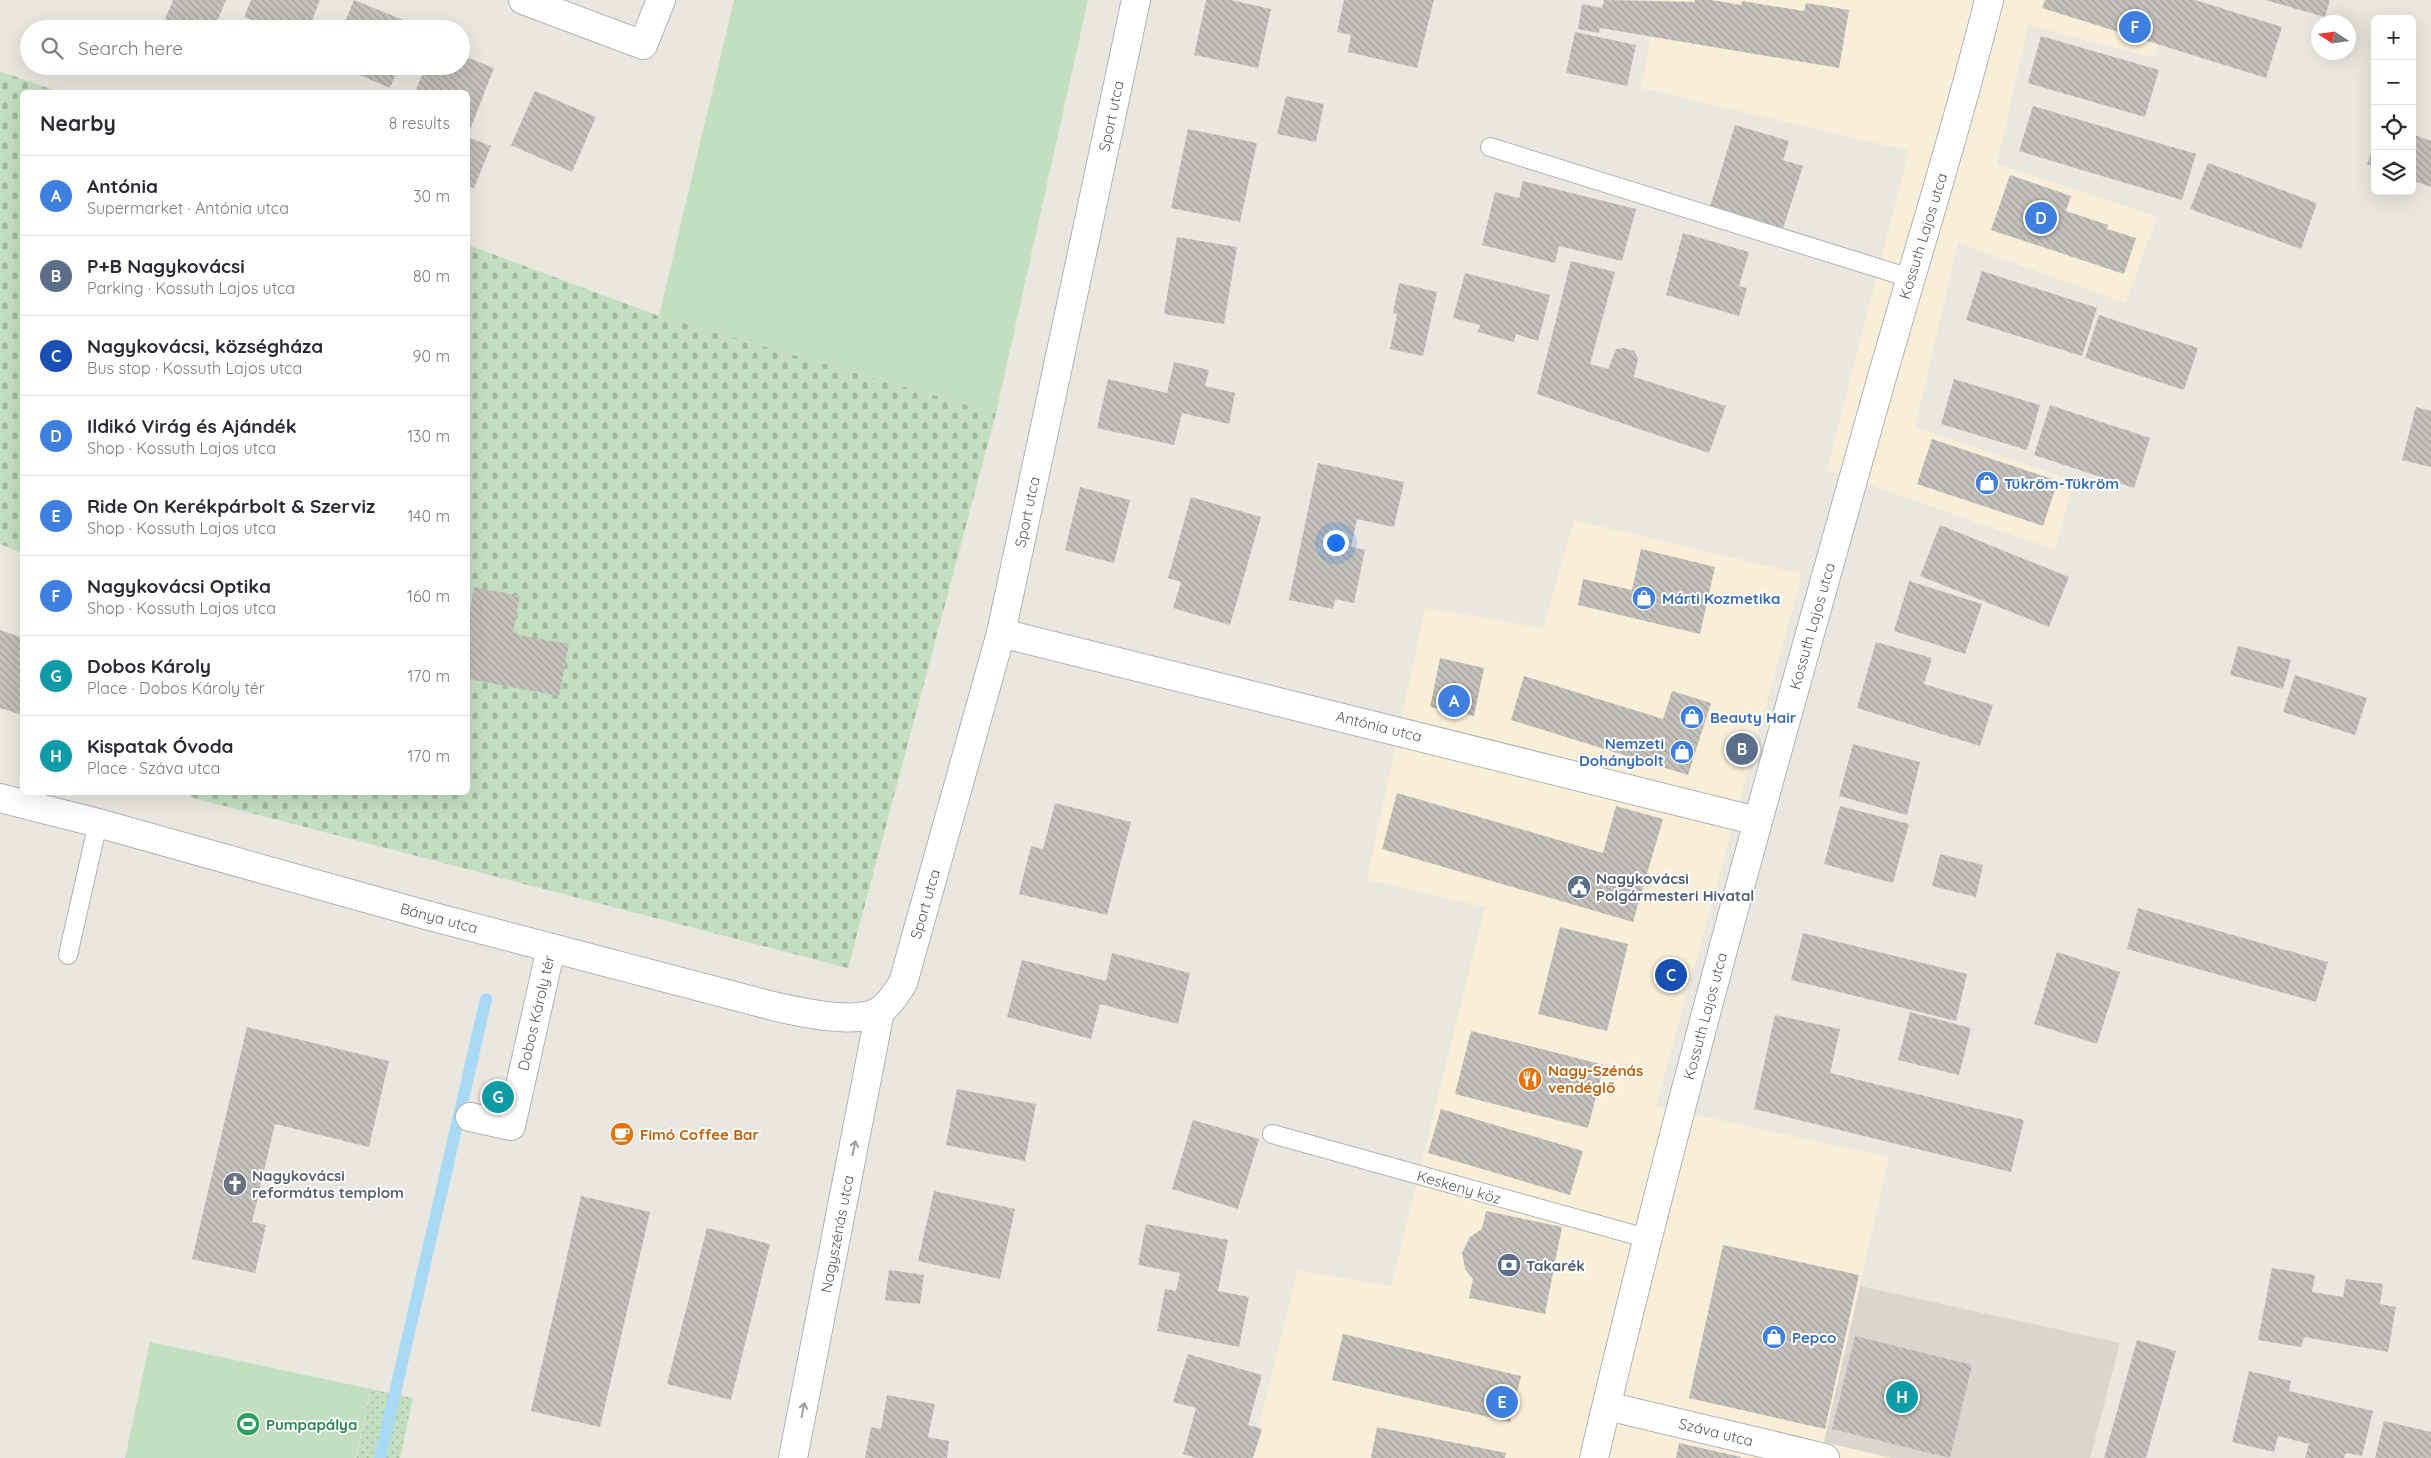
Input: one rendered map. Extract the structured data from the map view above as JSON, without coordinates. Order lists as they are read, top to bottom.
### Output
{
  "streets": {
    "street": [
      "Sport utca",
      "Kossuth Lajos utca",
      "Antónia utca",
      "Bánya utca",
      "Dobos Károly tér",
      "Nagyszénás utca",
      "Száva utca"
    ],
    "lane": ["Keskeny köz"]
  },
  "crossings": [
    ["Sport utca", "Antónia utca"],
    ["Sport utca", "Bánya utca"],
    ["Sport utca", "Nagyszénás utca"],
    ["Kossuth Lajos utca", "Antónia utca"],
    ["Kossuth Lajos utca", "Keskeny köz"],
    ["Kossuth Lajos utca", "Száva utca"],
    ["Bánya utca", "Dobos Károly tér"],
    ["Bánya utca", "Nagyszénás utca"]
  ],
  "one_way": ["Nagyszénás utca"],
  "places": {
    "shop": [
      "Tükröm-Tükröm",
      "Márti Kozmetika",
      "Beauty Hair",
      "Nemzeti Dohánybolt",
      "Pepco"
    ],
    "public building": ["Nagykovácsi Polgármesteri Hivatal"],
    "restaurant": ["Nagy-Szénás vendéglő"],
    "cafe": ["Fimó Coffee Bar"],
    "church": ["Nagykovácsi református templom"],
    "bank": ["Takarék"],
    "sports": ["Pumpapálya"]
  },
  "north": "left",
  "page": {
    "pins": [
      "F",
      "D",
      "A",
      "B",
      "C",
      "G",
      "H",
      "E"
    ],
    "map_buttons": ["+", "−"],
    "search": "Search here",
    "heading": ["Nearby", "8 results"],
    "list": [
      {
        "mark": "A",
        "name": "Antónia",
        "note": "Supermarket · Antónia utca",
        "value": "30 m"
      },
      {
        "mark": "B",
        "name": "P+B Nagykovácsi",
        "note": "Parking · Kossuth Lajos utca",
        "value": "80 m"
      },
      {
        "mark": "C",
        "name": "Nagykovácsi, községháza",
        "note": "Bus stop · Kossuth Lajos utca",
        "value": "90 m"
      },
      {
        "mark": "D",
        "name": "Ildikó Virág és Ajándék",
        "note": "Shop · Kossuth Lajos utca",
        "value": "130 m"
      },
      {
        "mark": "E",
        "name": "Ride On Kerékpárbolt & Szerviz",
        "note": "Shop · Kossuth Lajos utca",
        "value": "140 m"
      },
      {
        "mark": "F",
        "name": "Nagykovácsi Optika",
        "note": "Shop · Kossuth Lajos utca",
        "value": "160 m"
      },
      {
        "mark": "G",
        "name": "Dobos Károly",
        "note": "Place · Dobos Károly tér",
        "value": "170 m"
      },
      {
        "mark": "H",
        "name": "Kispatak Óvoda",
        "note": "Place · Száva utca",
        "value": "170 m"
      }
    ]
  }
}
